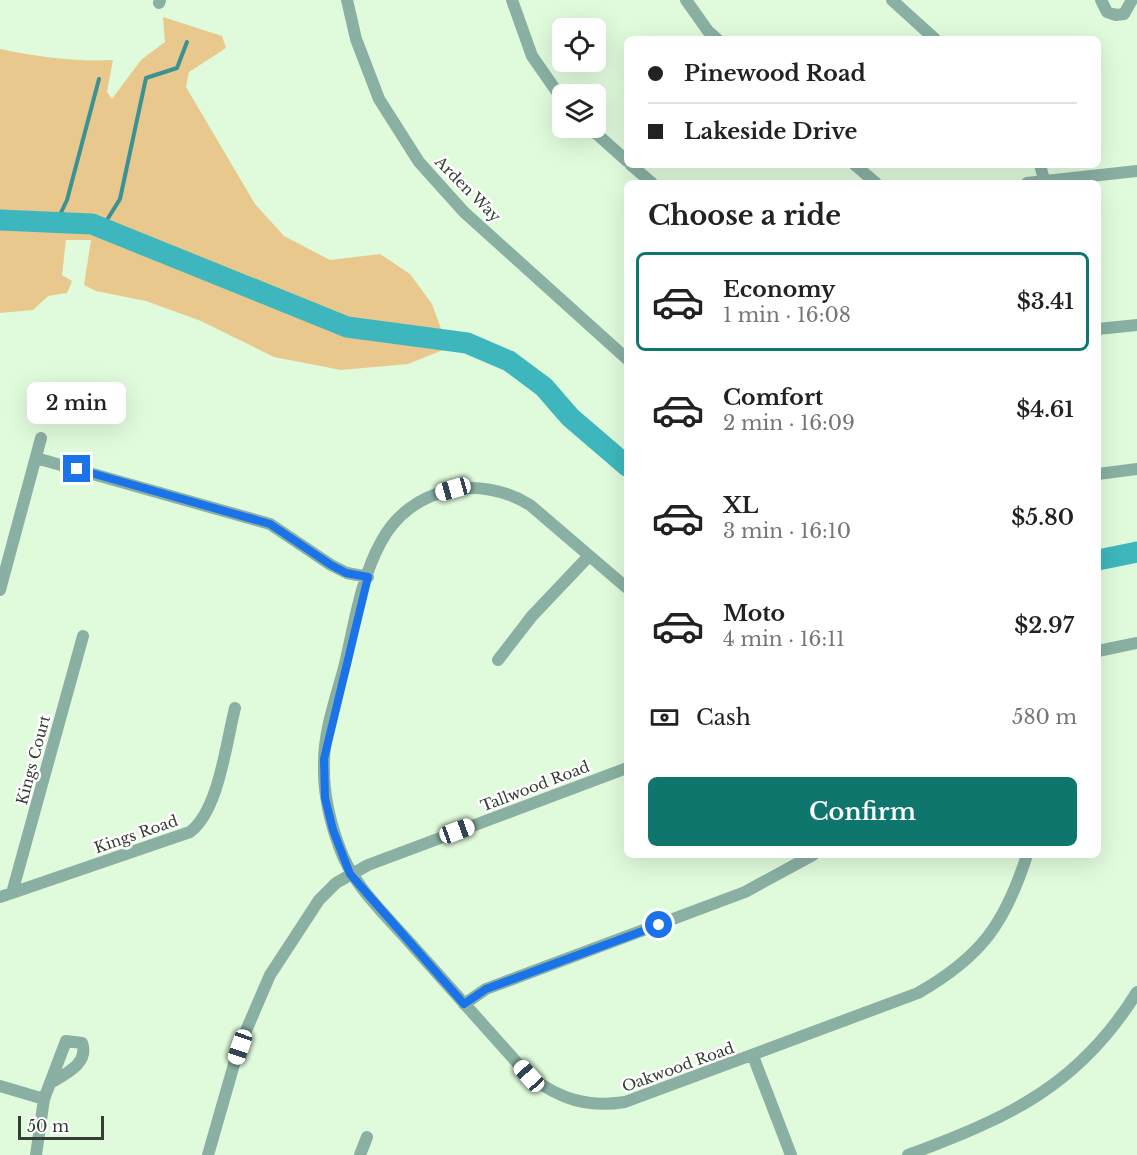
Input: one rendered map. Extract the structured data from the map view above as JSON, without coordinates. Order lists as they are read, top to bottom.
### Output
{
  "streets": {
    "street": [
      "Arden Way",
      "Kings Court",
      "Tallwood Road",
      "Kings Road",
      "Oakwood Road"
    ]
  },
  "crossings": [
    ["Kings Court", "Kings Road"],
    ["Tallwood Road", "Oakwood Road"]
  ],
  "scale_bar": "50 m",
  "page": {
    "banner": ["Pinewood Road", "Lakeside Drive"],
    "heading": "Choose a ride",
    "list": [
      {
        "name": "Economy",
        "note": "1 min · 16:08",
        "value": "$3.41"
      },
      {
        "name": "Comfort",
        "note": "2 min · 16:09",
        "value": "$4.61"
      },
      {
        "name": "XL",
        "note": "3 min · 16:10",
        "value": "$5.80"
      },
      {
        "name": "Moto",
        "note": "4 min · 16:11",
        "value": "$2.97"
      }
    ],
    "bubble": "2 min",
    "pay": ["Cash", "580 m"],
    "buttons": "Confirm",
    "scale": "50 m"
  }
}
